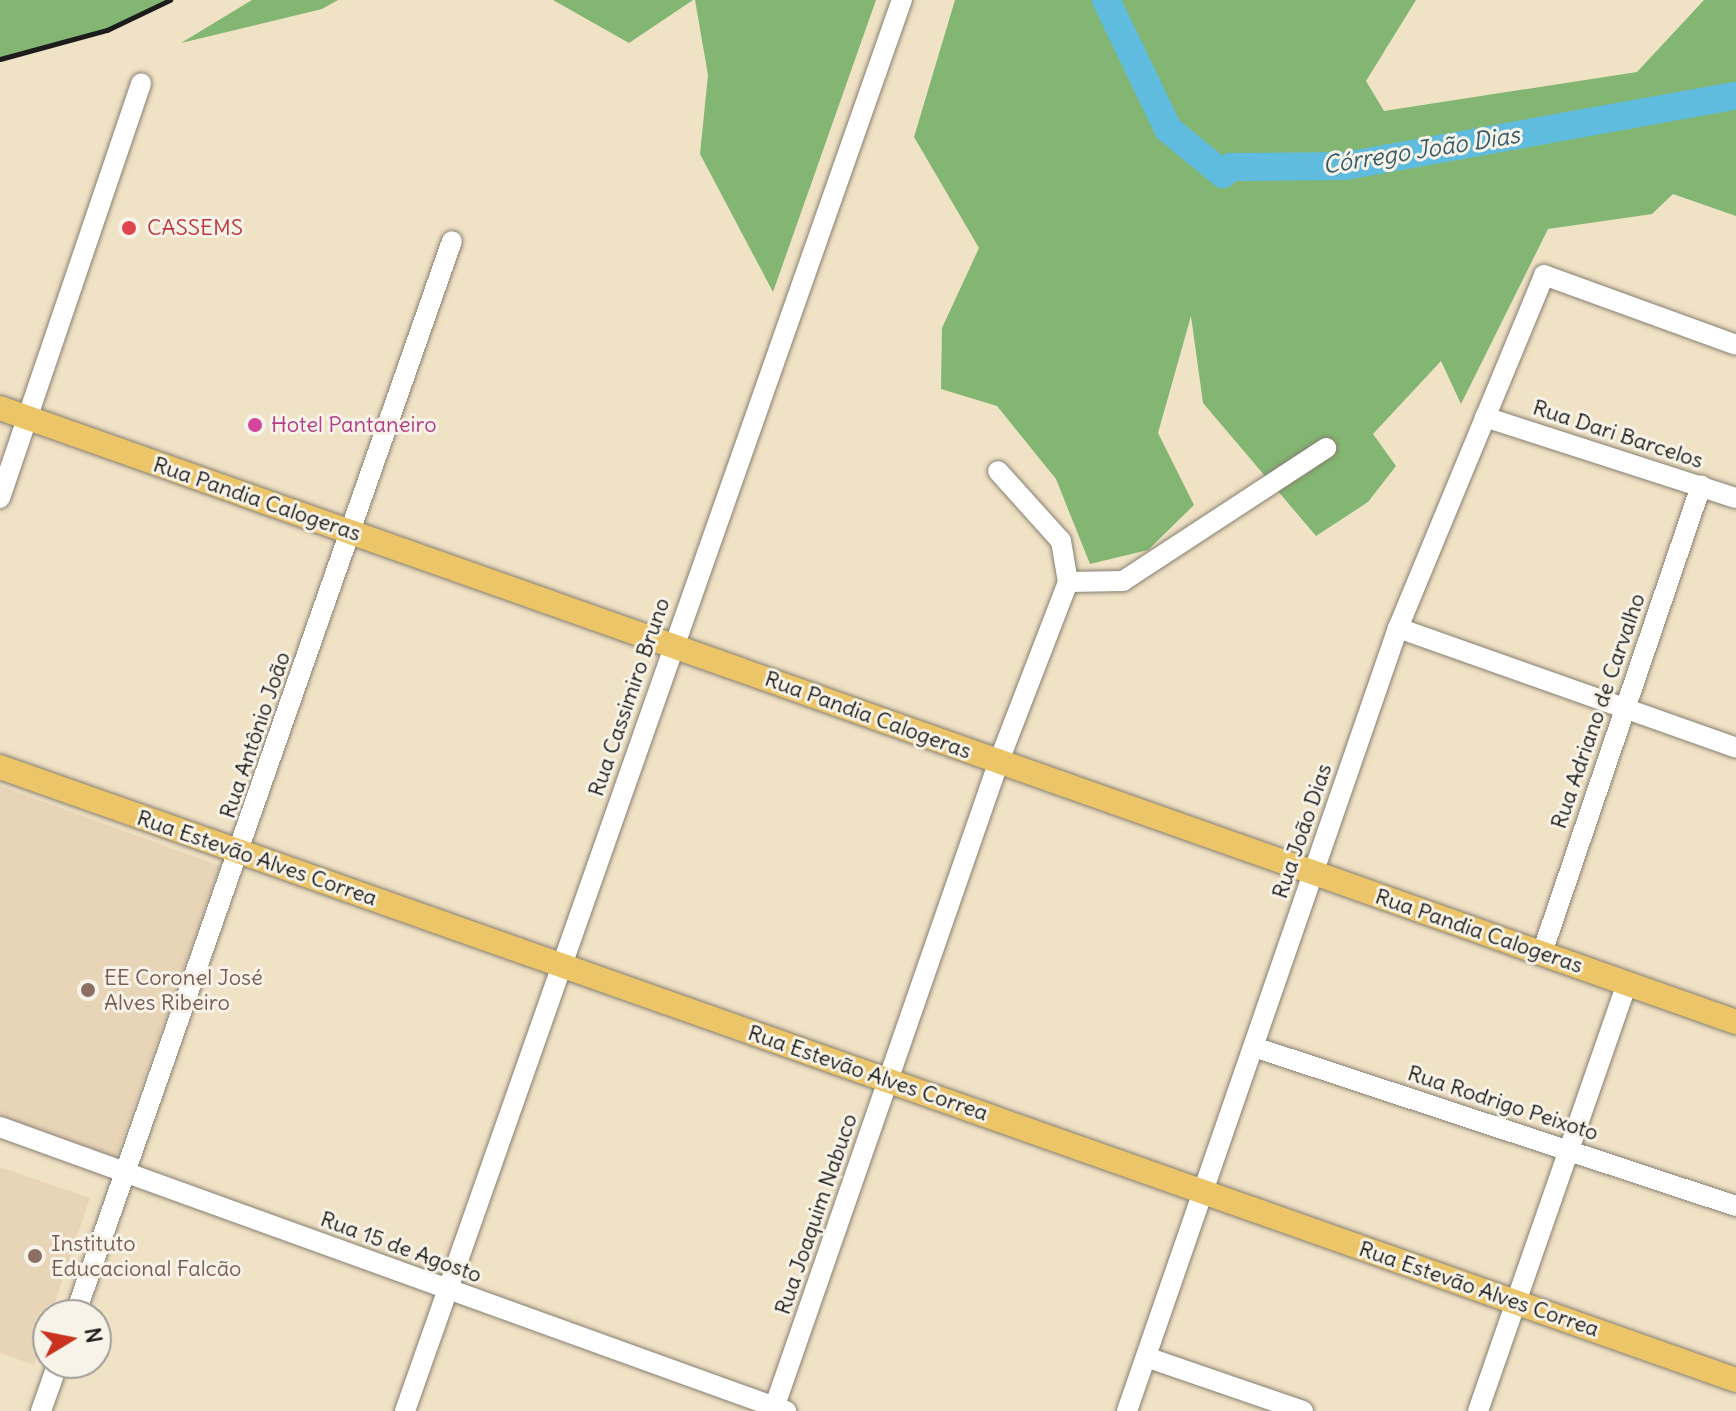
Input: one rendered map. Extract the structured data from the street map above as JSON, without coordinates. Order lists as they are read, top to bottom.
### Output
{
  "streets": {
    "main road": ["Rua Pandia Calogeras", "Rua Estevão Alves Correa"],
    "street": [
      "Rua Dari Barcelos",
      "Rua Cassimiro Bruno",
      "Rua Adriano de Carvalho",
      "Rua Antônio João",
      "Rua João Dias",
      "Rua Rodrigo Peixoto",
      "Rua Joaquim Nabuco",
      "Rua 15 de Agosto"
    ]
  },
  "crossings": [
    ["Rua Dari Barcelos", "Rua Adriano de Carvalho"],
    ["Rua Dari Barcelos", "Rua João Dias"],
    ["Rua Pandia Calogeras", "Rua Cassimiro Bruno"],
    ["Rua Pandia Calogeras", "Rua Adriano de Carvalho"],
    ["Rua Pandia Calogeras", "Rua Antônio João"],
    ["Rua Pandia Calogeras", "Rua João Dias"],
    ["Rua Pandia Calogeras", "Rua Joaquim Nabuco"],
    ["Rua Cassimiro Bruno", "Rua Estevão Alves Correa"],
    ["Rua Cassimiro Bruno", "Rua 15 de Agosto"],
    ["Rua Antônio João", "Rua Estevão Alves Correa"],
    ["Rua Antônio João", "Rua 15 de Agosto"],
    ["Rua João Dias", "Rua Estevão Alves Correa"],
    ["Rua João Dias", "Rua Rodrigo Peixoto"],
    ["Rua Estevão Alves Correa", "Rua Joaquim Nabuco"],
    ["Rua Joaquim Nabuco", "Rua 15 de Agosto"]
  ],
  "water": ["Córrego João Dias"],
  "places": [
    "CASSEMS",
    "Hotel Pantaneiro",
    "EE Coronel José Alves Ribeiro",
    "Instituto Educacional Falcão"
  ],
  "north": "right"
}
